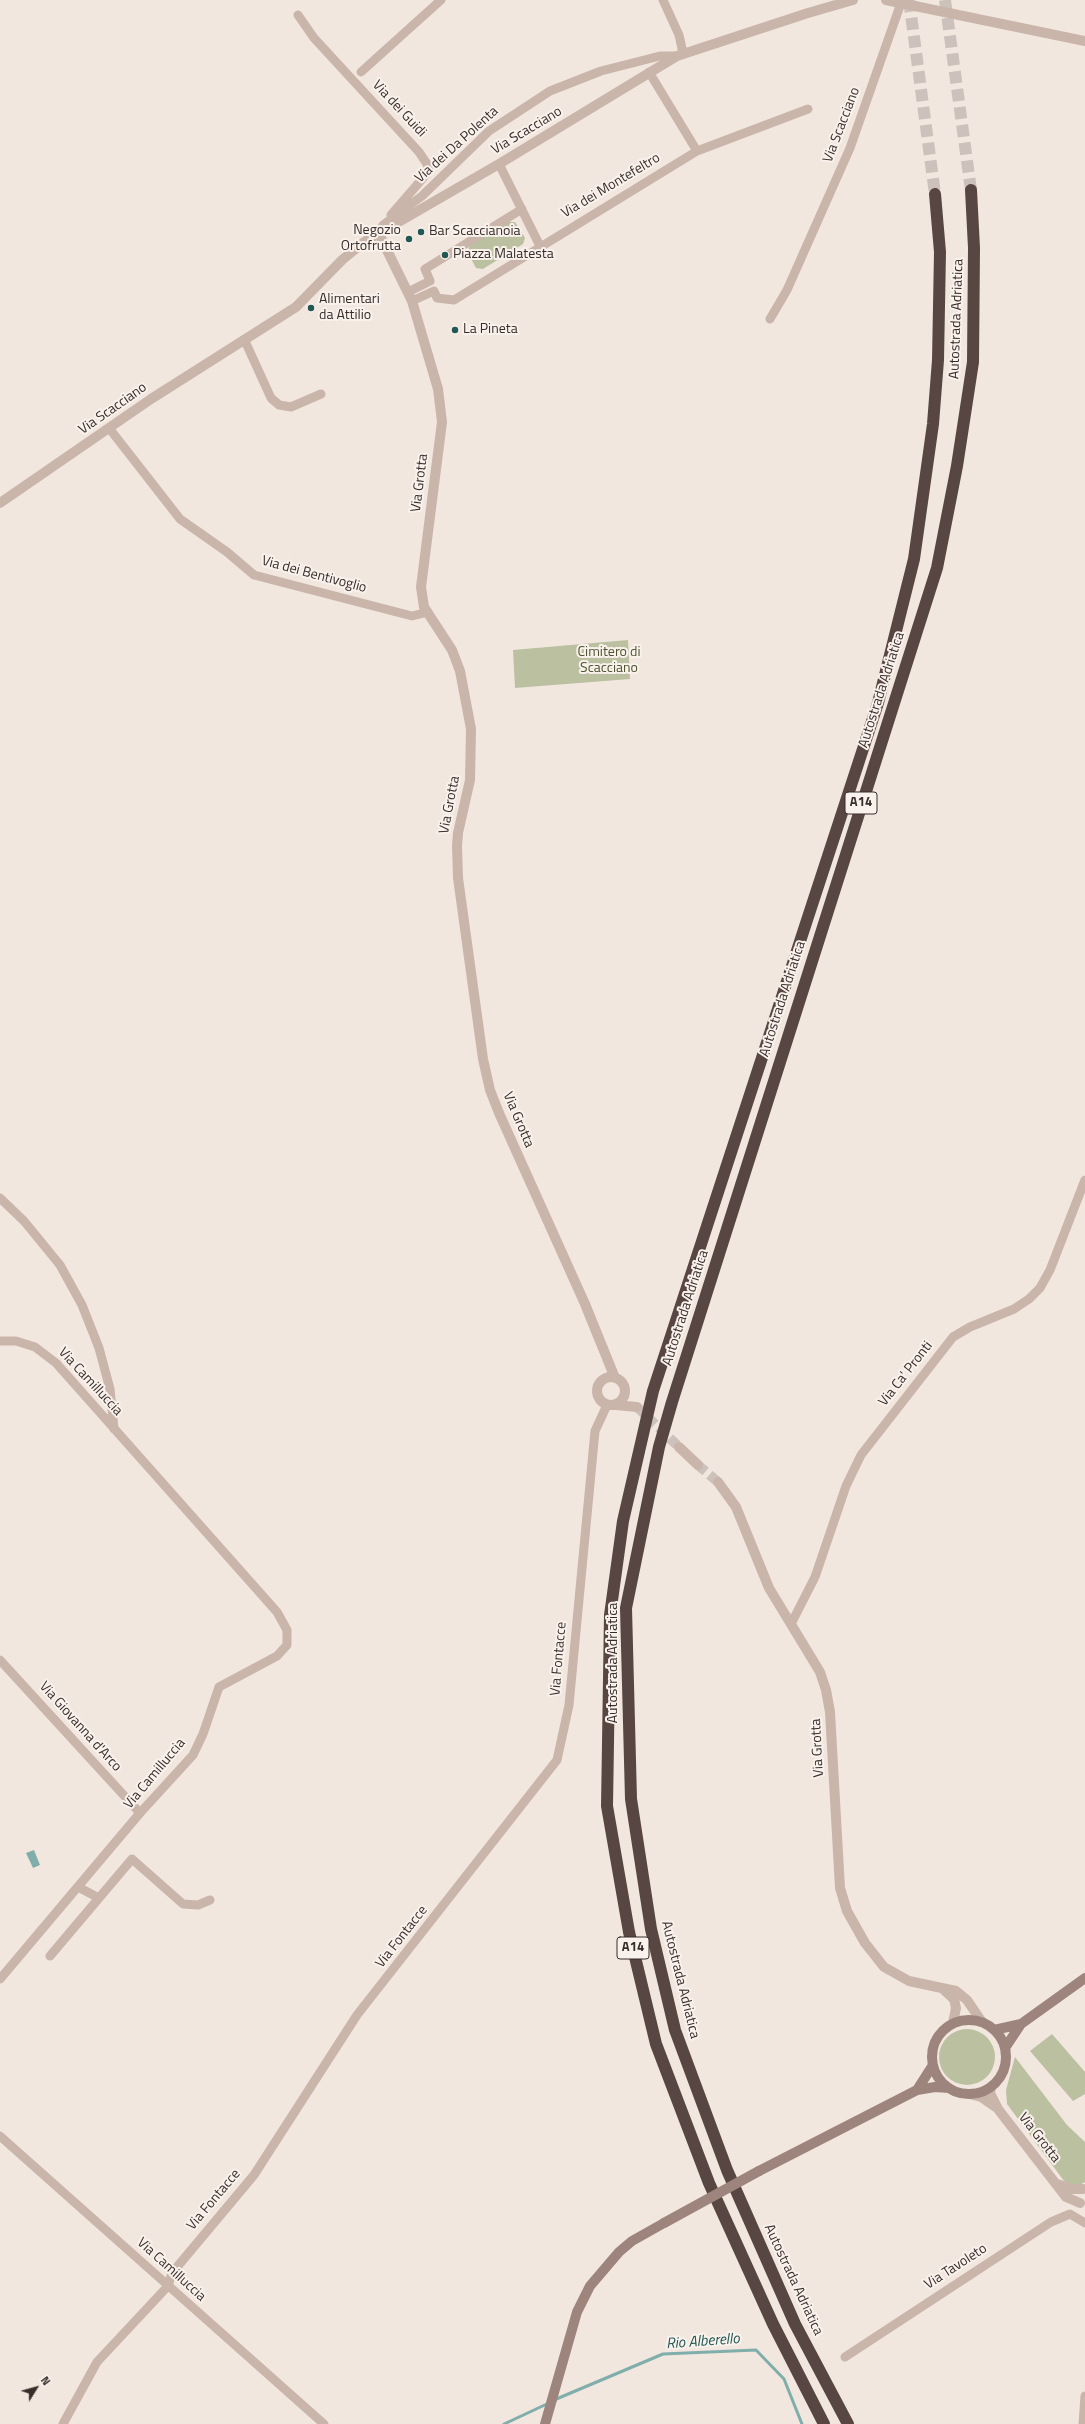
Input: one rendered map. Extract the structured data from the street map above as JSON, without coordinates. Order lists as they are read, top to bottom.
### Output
{
  "streets": {
    "highway": ["Autostrada Adriatica", "A14"],
    "street": [
      "Via dei Guidi",
      "Via Scacciano",
      "Via dei Da Polenta",
      "Via dei Montefeltro",
      "Via Grotta",
      "Via dei Bentivoglio",
      "Via Ca' Pronti",
      "Via Camilluccia",
      "Via Fontacce",
      "Via Giovanna d'Arco",
      "Via Tavoleto"
    ]
  },
  "crossings": [
    ["Via dei Guidi", "Via Scacciano"],
    ["Via dei Guidi", "Via dei Da Polenta"],
    ["Via dei Guidi", "Via Grotta"],
    ["Via Scacciano", "Via dei Da Polenta"],
    ["Via Scacciano", "Via Grotta"],
    ["Via Scacciano", "Via dei Bentivoglio"],
    ["Via dei Da Polenta", "Via Grotta"],
    ["Via Grotta", "Via dei Bentivoglio"],
    ["Via Grotta", "Via Ca' Pronti"],
    ["Via Grotta", "Via Fontacce"],
    ["Via Camilluccia", "Via Fontacce"],
    ["Via Camilluccia", "Via Giovanna d'Arco"]
  ],
  "water": ["Rio Alberello"],
  "parks": ["Cimitero di Scacciano"],
  "places": [
    "Bar Scaccianoia",
    "Negozio Ortofrutta",
    "Piazza Malatesta",
    "Alimentari da Attilio",
    "La Pineta"
  ],
  "north": "top right"
}
